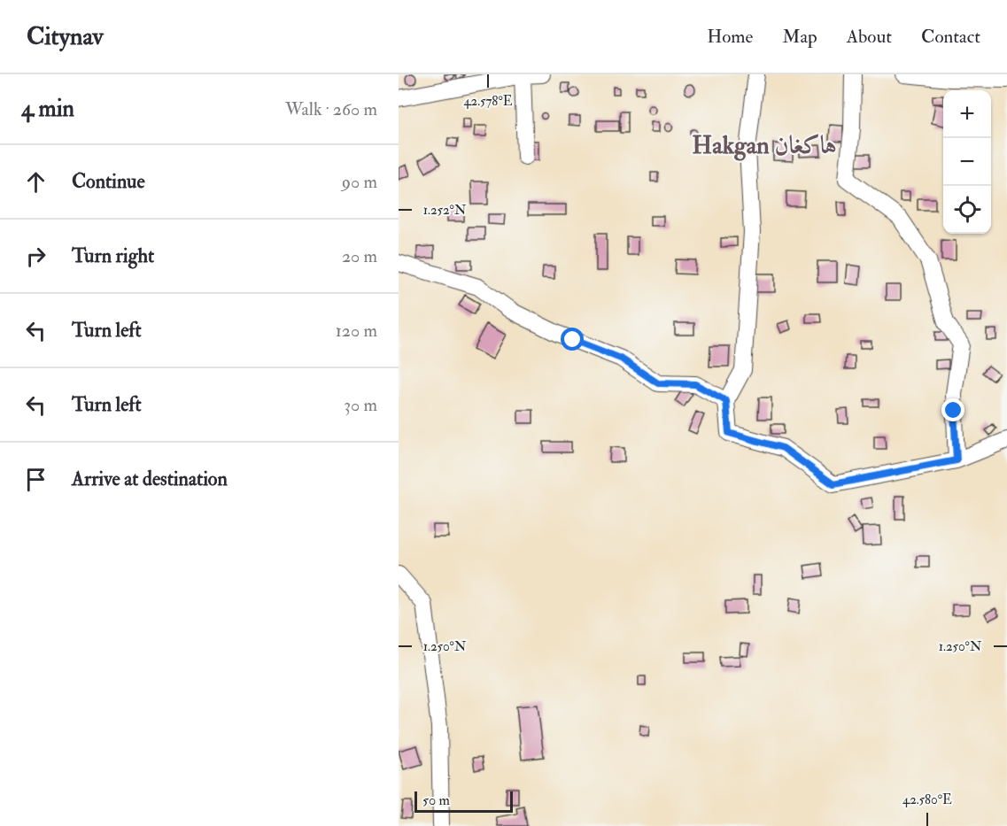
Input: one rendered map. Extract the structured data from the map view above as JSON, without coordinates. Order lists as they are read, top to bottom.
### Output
{
  "districts": ["Hakgan هاكغان"],
  "scale_bar": "50 m",
  "page": {
    "header": "Citynav",
    "nav": [
      "Home",
      "Map",
      "About",
      "Contact"
    ],
    "heading": ["4 min", "Walk · 260 m"],
    "map_buttons": ["+", "−"],
    "list": [
      ["Continue", "90 m"],
      ["Turn right", "20 m"],
      ["Turn left", "120 m"],
      ["Turn left", "30 m"],
      "Arrive at destination"
    ],
    "scale": "50 m"
  },
  "coordinates": [
    "42.578°E",
    "1.252°N",
    "1.250°N",
    "42.580°E"
  ]
}
